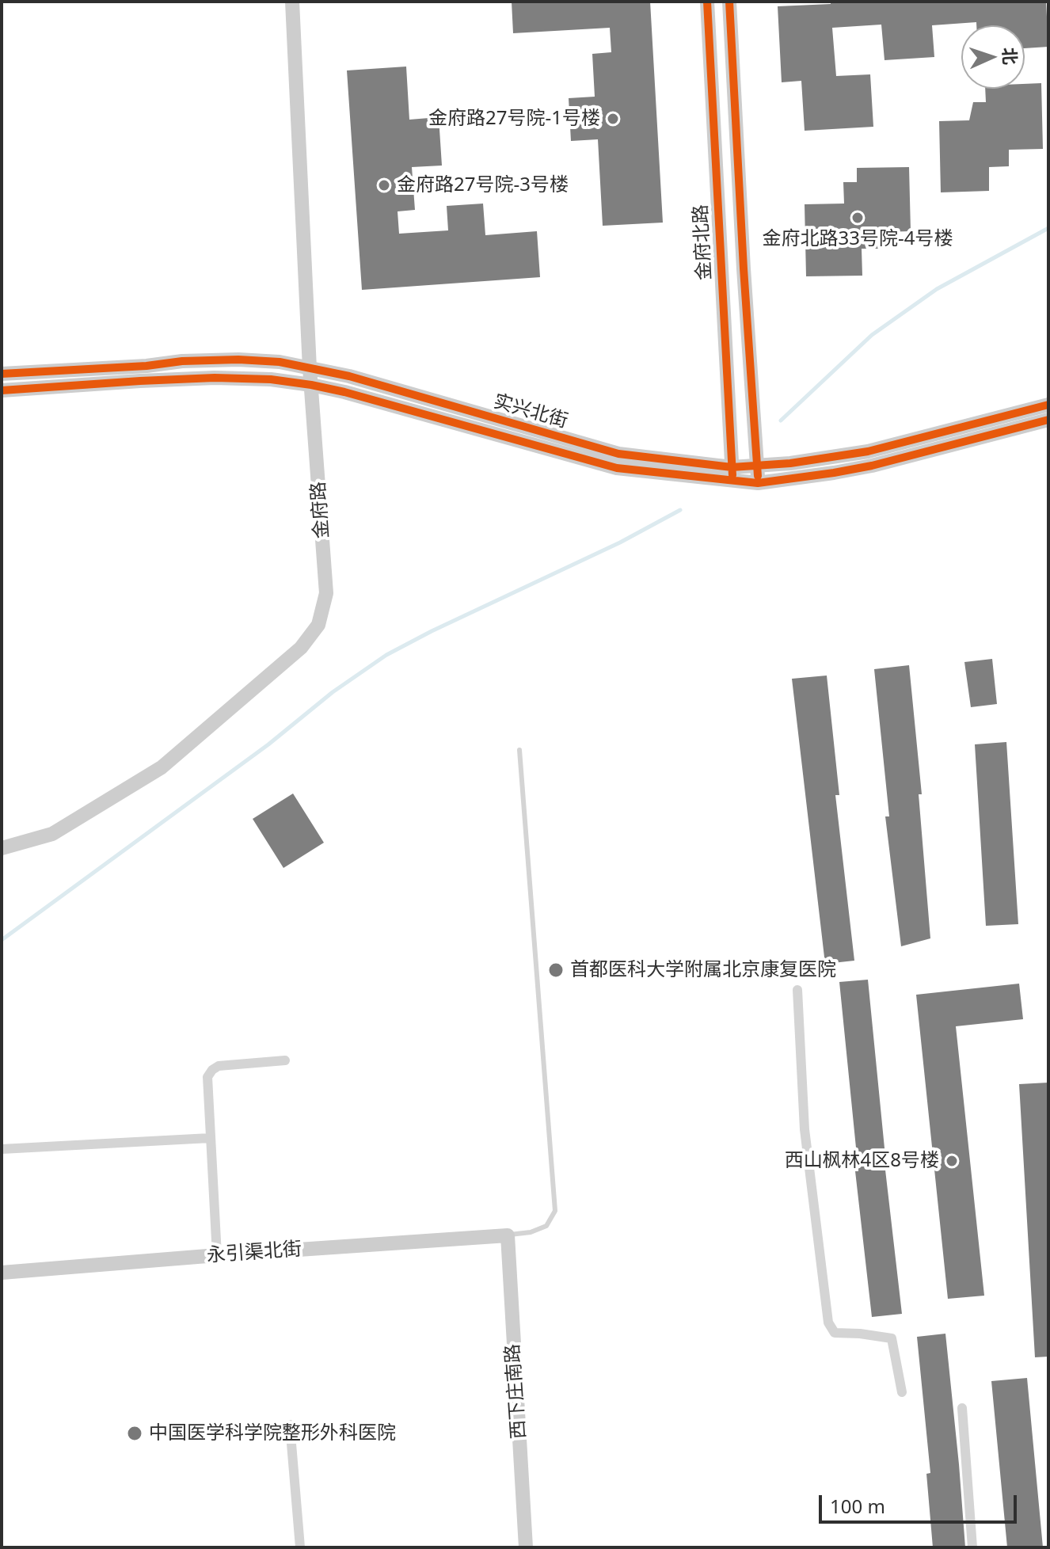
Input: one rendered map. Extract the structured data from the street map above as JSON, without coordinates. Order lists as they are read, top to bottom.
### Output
{
  "streets": {
    "main road": [
      "金府北路",
      "实兴北街",
      "金府路",
      "永引渠北街",
      "西下庄南路"
    ]
  },
  "crossings": [
    ["金府北路", "实兴北街"],
    ["实兴北街", "金府路"],
    ["永引渠北街", "西下庄南路"]
  ],
  "places": [
    "金府路27号院-1号楼",
    "金府路27号院-3号楼",
    "金府北路33号院-4号楼",
    "首都医科大学附属北京康复医院",
    "西山枫林4区8号楼",
    "中国医学科学院整形外科医院"
  ],
  "scale_bar": "100 m",
  "north": "right"
}
